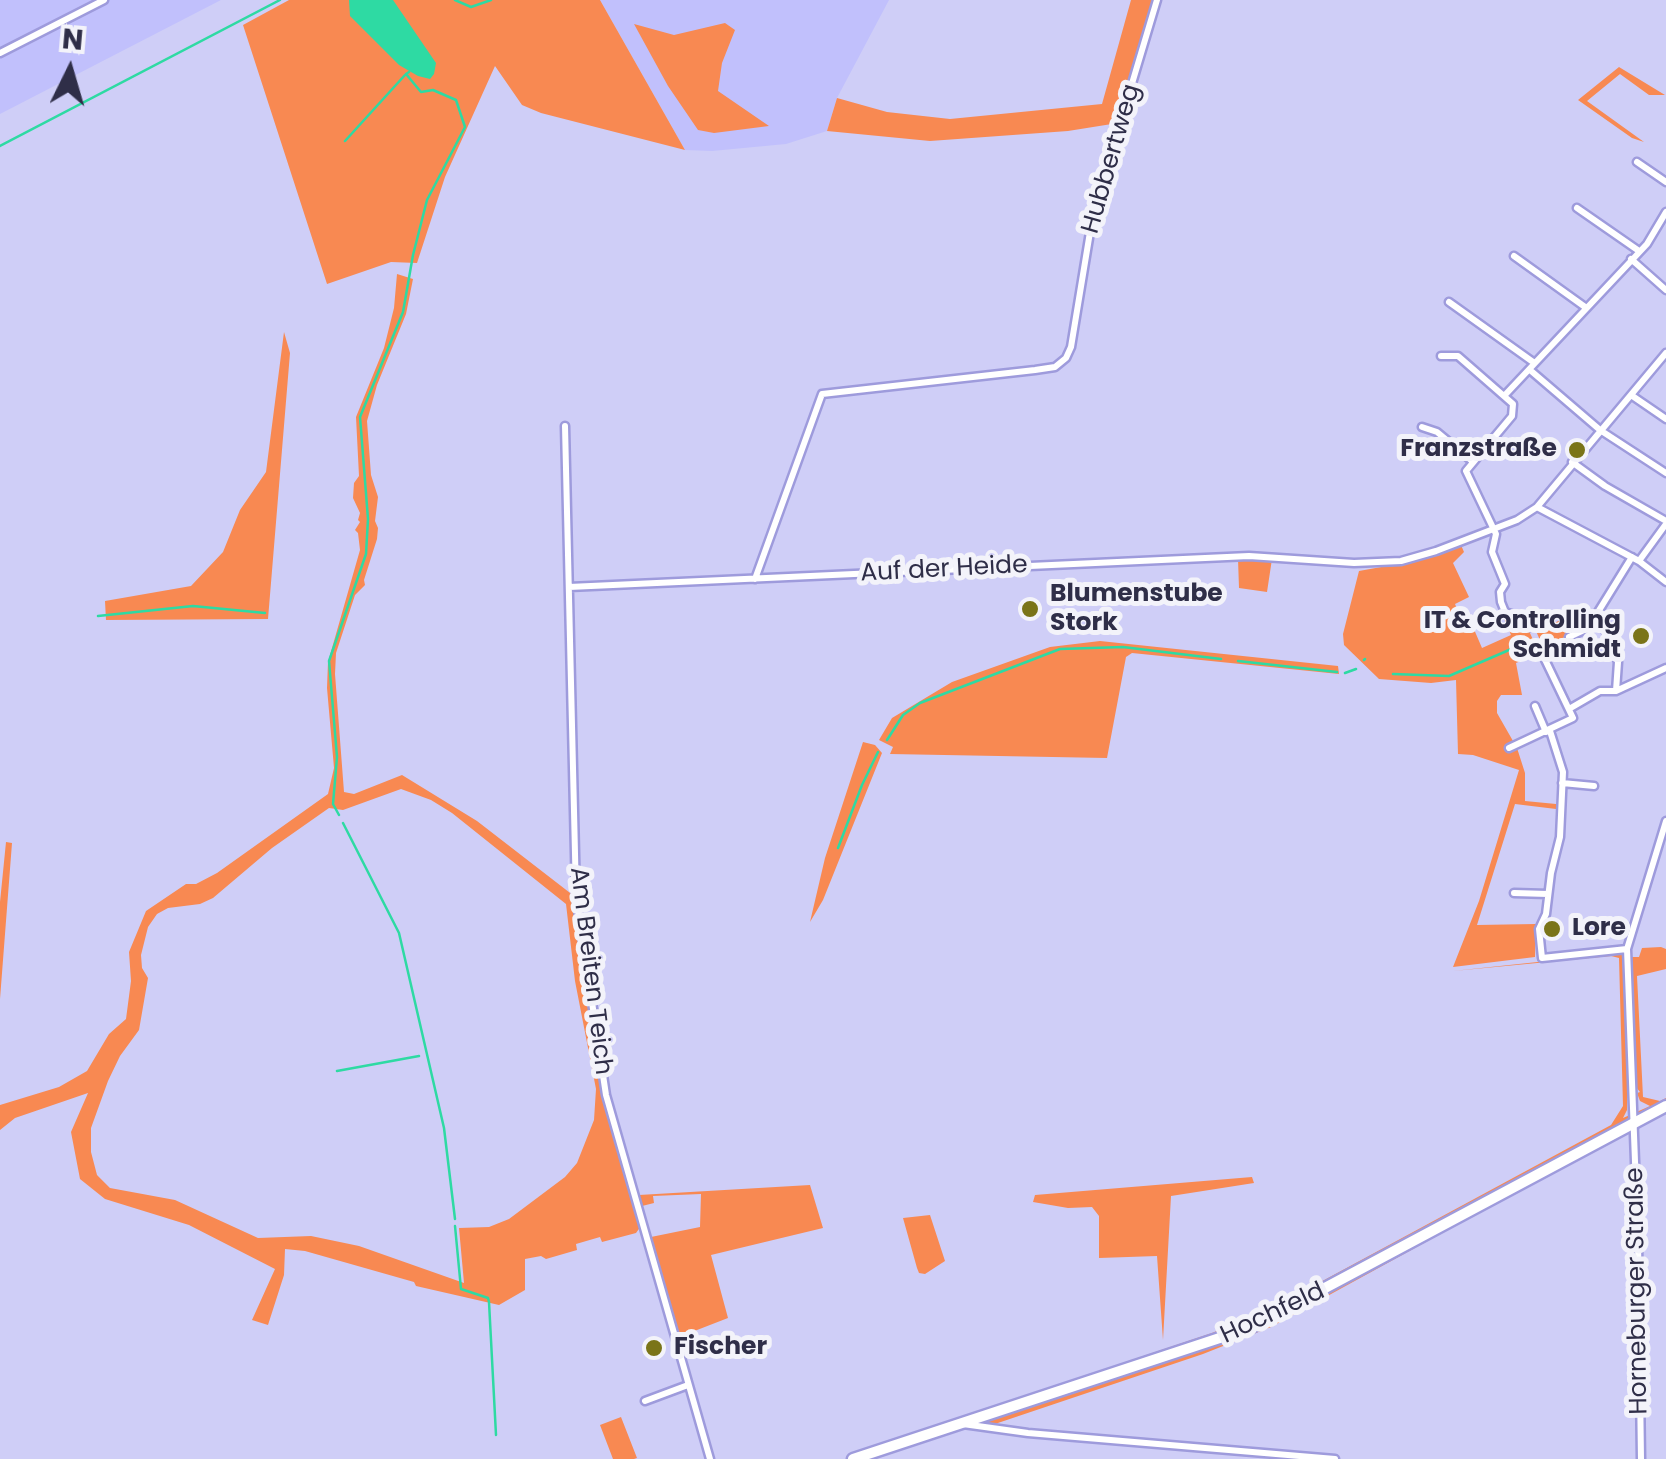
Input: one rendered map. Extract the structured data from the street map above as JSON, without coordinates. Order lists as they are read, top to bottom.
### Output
{
  "streets": {
    "street": [
      "Hubbertweg",
      "Auf der Heide",
      "Am Breiten Teich",
      "Horneburger Straße",
      "Hochfeld"
    ]
  },
  "crossings": [
    ["Hubbertweg", "Auf der Heide"],
    ["Auf der Heide", "Am Breiten Teich"],
    ["Horneburger Straße", "Hochfeld"]
  ],
  "places": [
    "Franzstraße",
    "Blumenstube Stork",
    "IT & Controlling Schmidt",
    "Lore",
    "Fischer"
  ],
  "north": "top"
}
